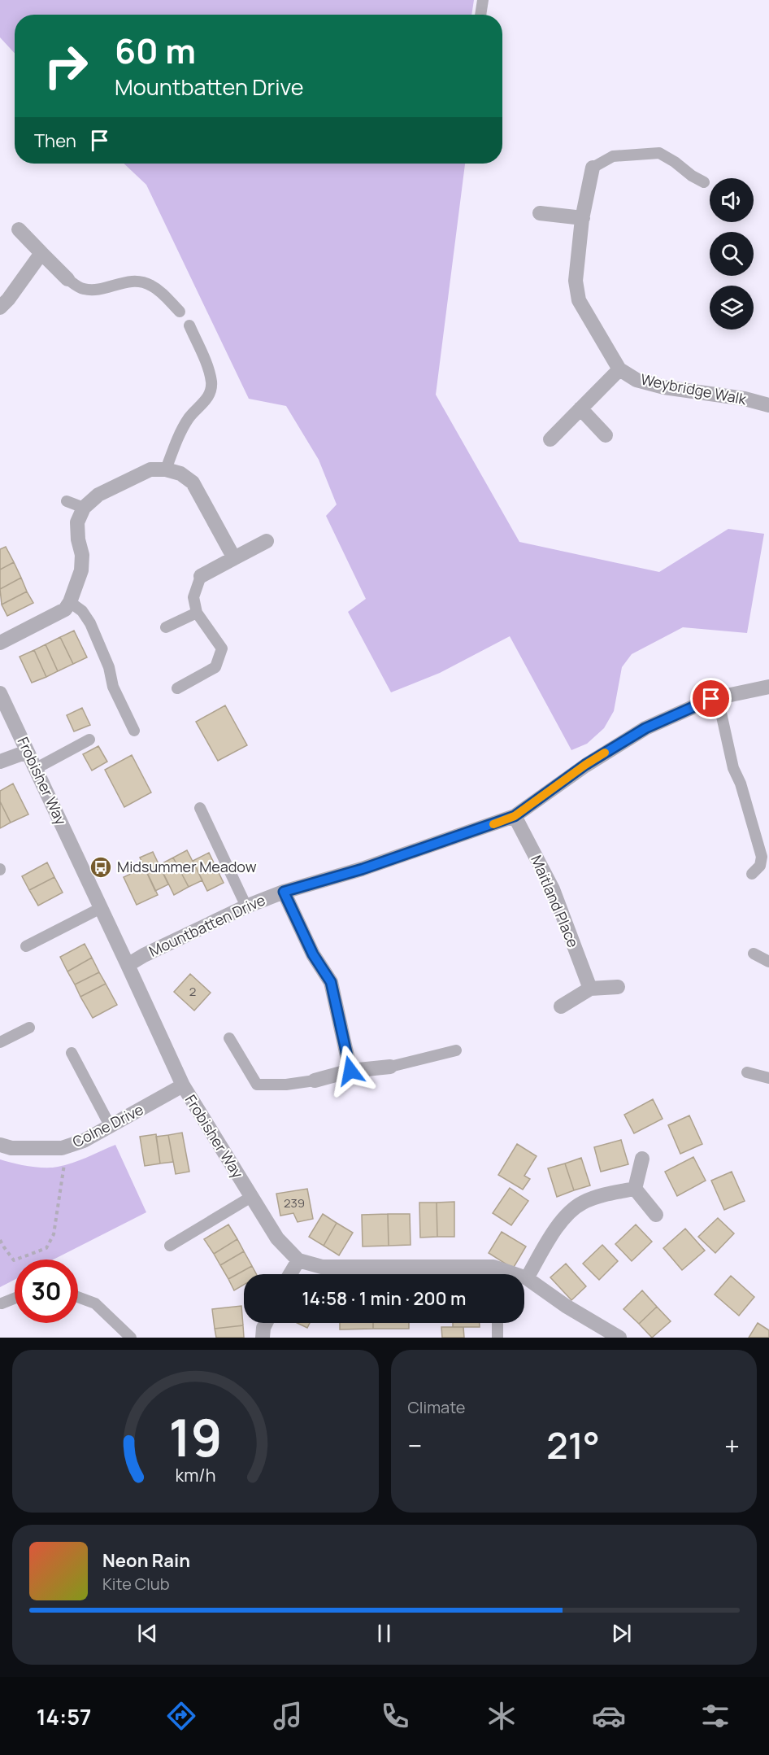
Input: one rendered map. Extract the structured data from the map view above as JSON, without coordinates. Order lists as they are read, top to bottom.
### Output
{
  "streets": {
    "street": [
      "Weybridge Walk",
      "Frobisher Way",
      "Maitland Place",
      "Mountbatten Drive",
      "Colne Drive"
    ]
  },
  "crossings": [
    ["Frobisher Way", "Mountbatten Drive"],
    ["Frobisher Way", "Colne Drive"],
    ["Maitland Place", "Mountbatten Drive"]
  ],
  "places": {
    "bus stop": ["Midsummer Meadow"]
  },
  "house_numbers": ["2", "239"],
  "page": {
    "turn": ["60 m", "Mountbatten Drive"],
    "then": "Then",
    "limit": "30",
    "trip": "14:58 · 1 min · 200 m",
    "tile": "Climate",
    "heat": ["−", "21°", "+"],
    "song": ["Neon Rain", "Kite Club"],
    "tabs": "14:57",
    "gauge": ["19", "km/h"]
  }
}
